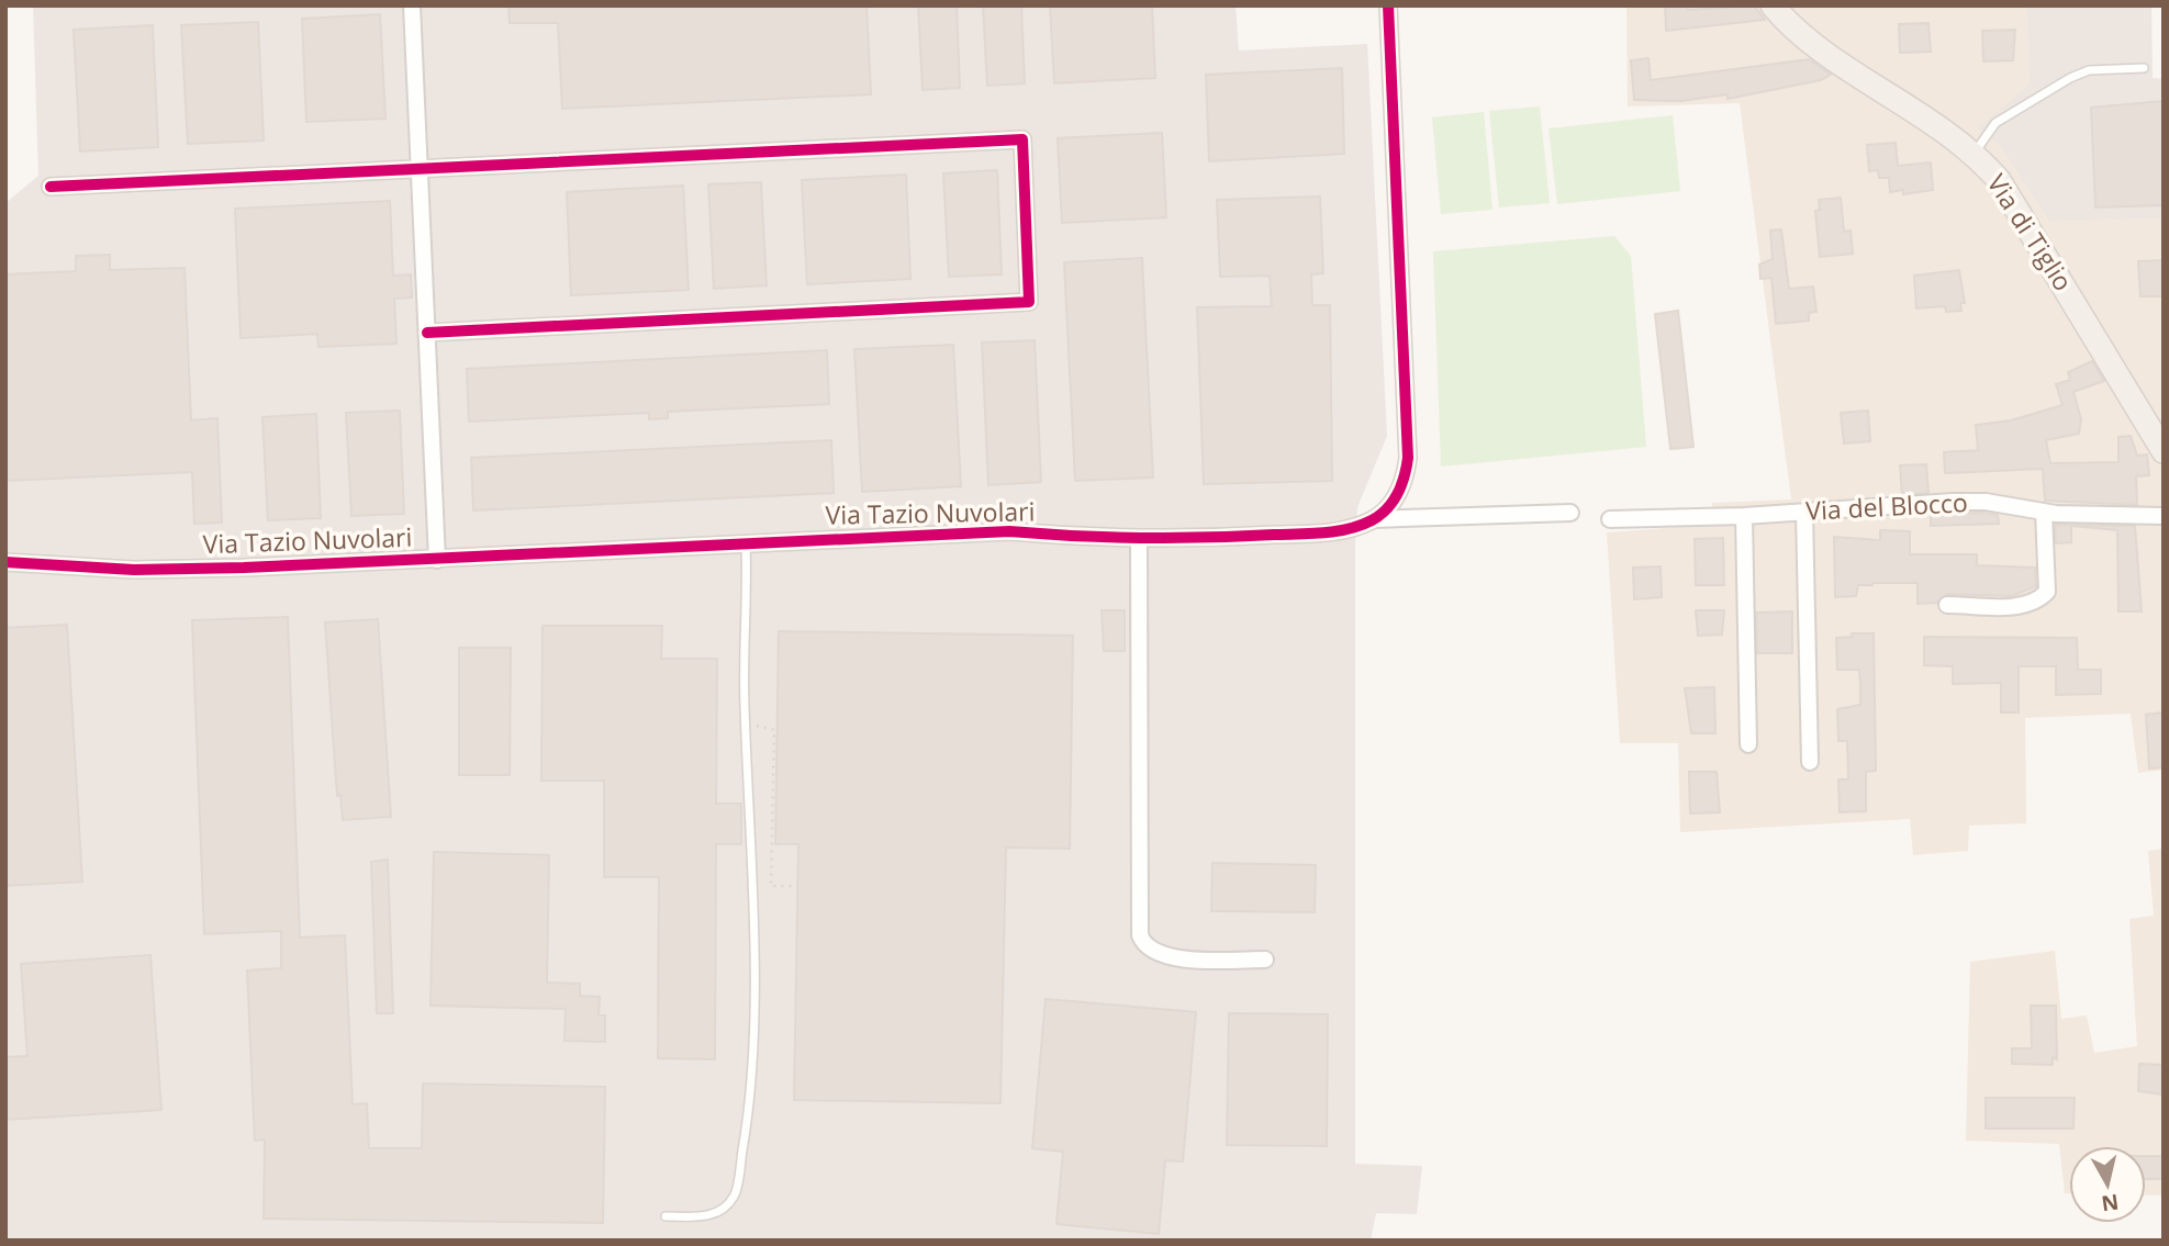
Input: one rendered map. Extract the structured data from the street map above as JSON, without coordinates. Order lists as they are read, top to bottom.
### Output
{
  "streets": {
    "main road": ["Via di Tiglio"],
    "street": ["Via del Blocco", "Via Tazio Nuvolari"]
  },
  "north": "bottom"
}
